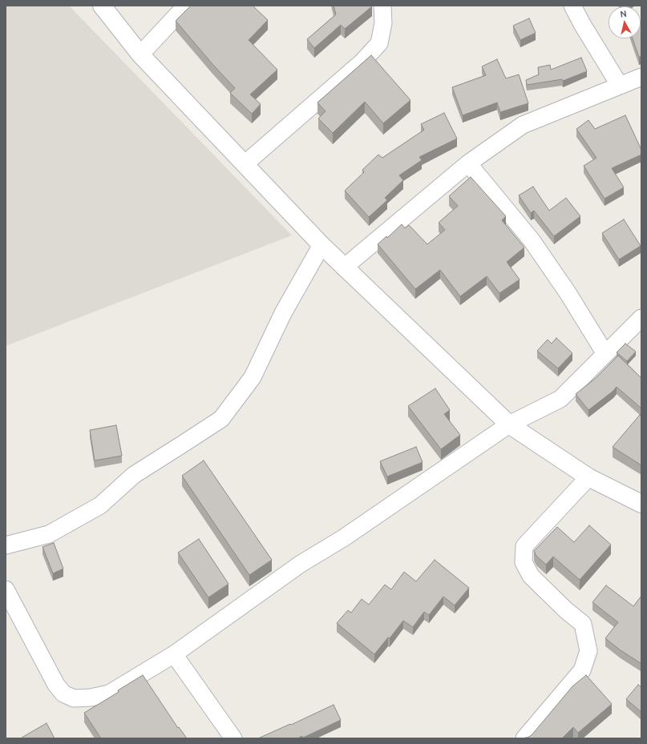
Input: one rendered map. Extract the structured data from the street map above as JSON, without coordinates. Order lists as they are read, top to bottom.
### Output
{
  "north": "top"
}
